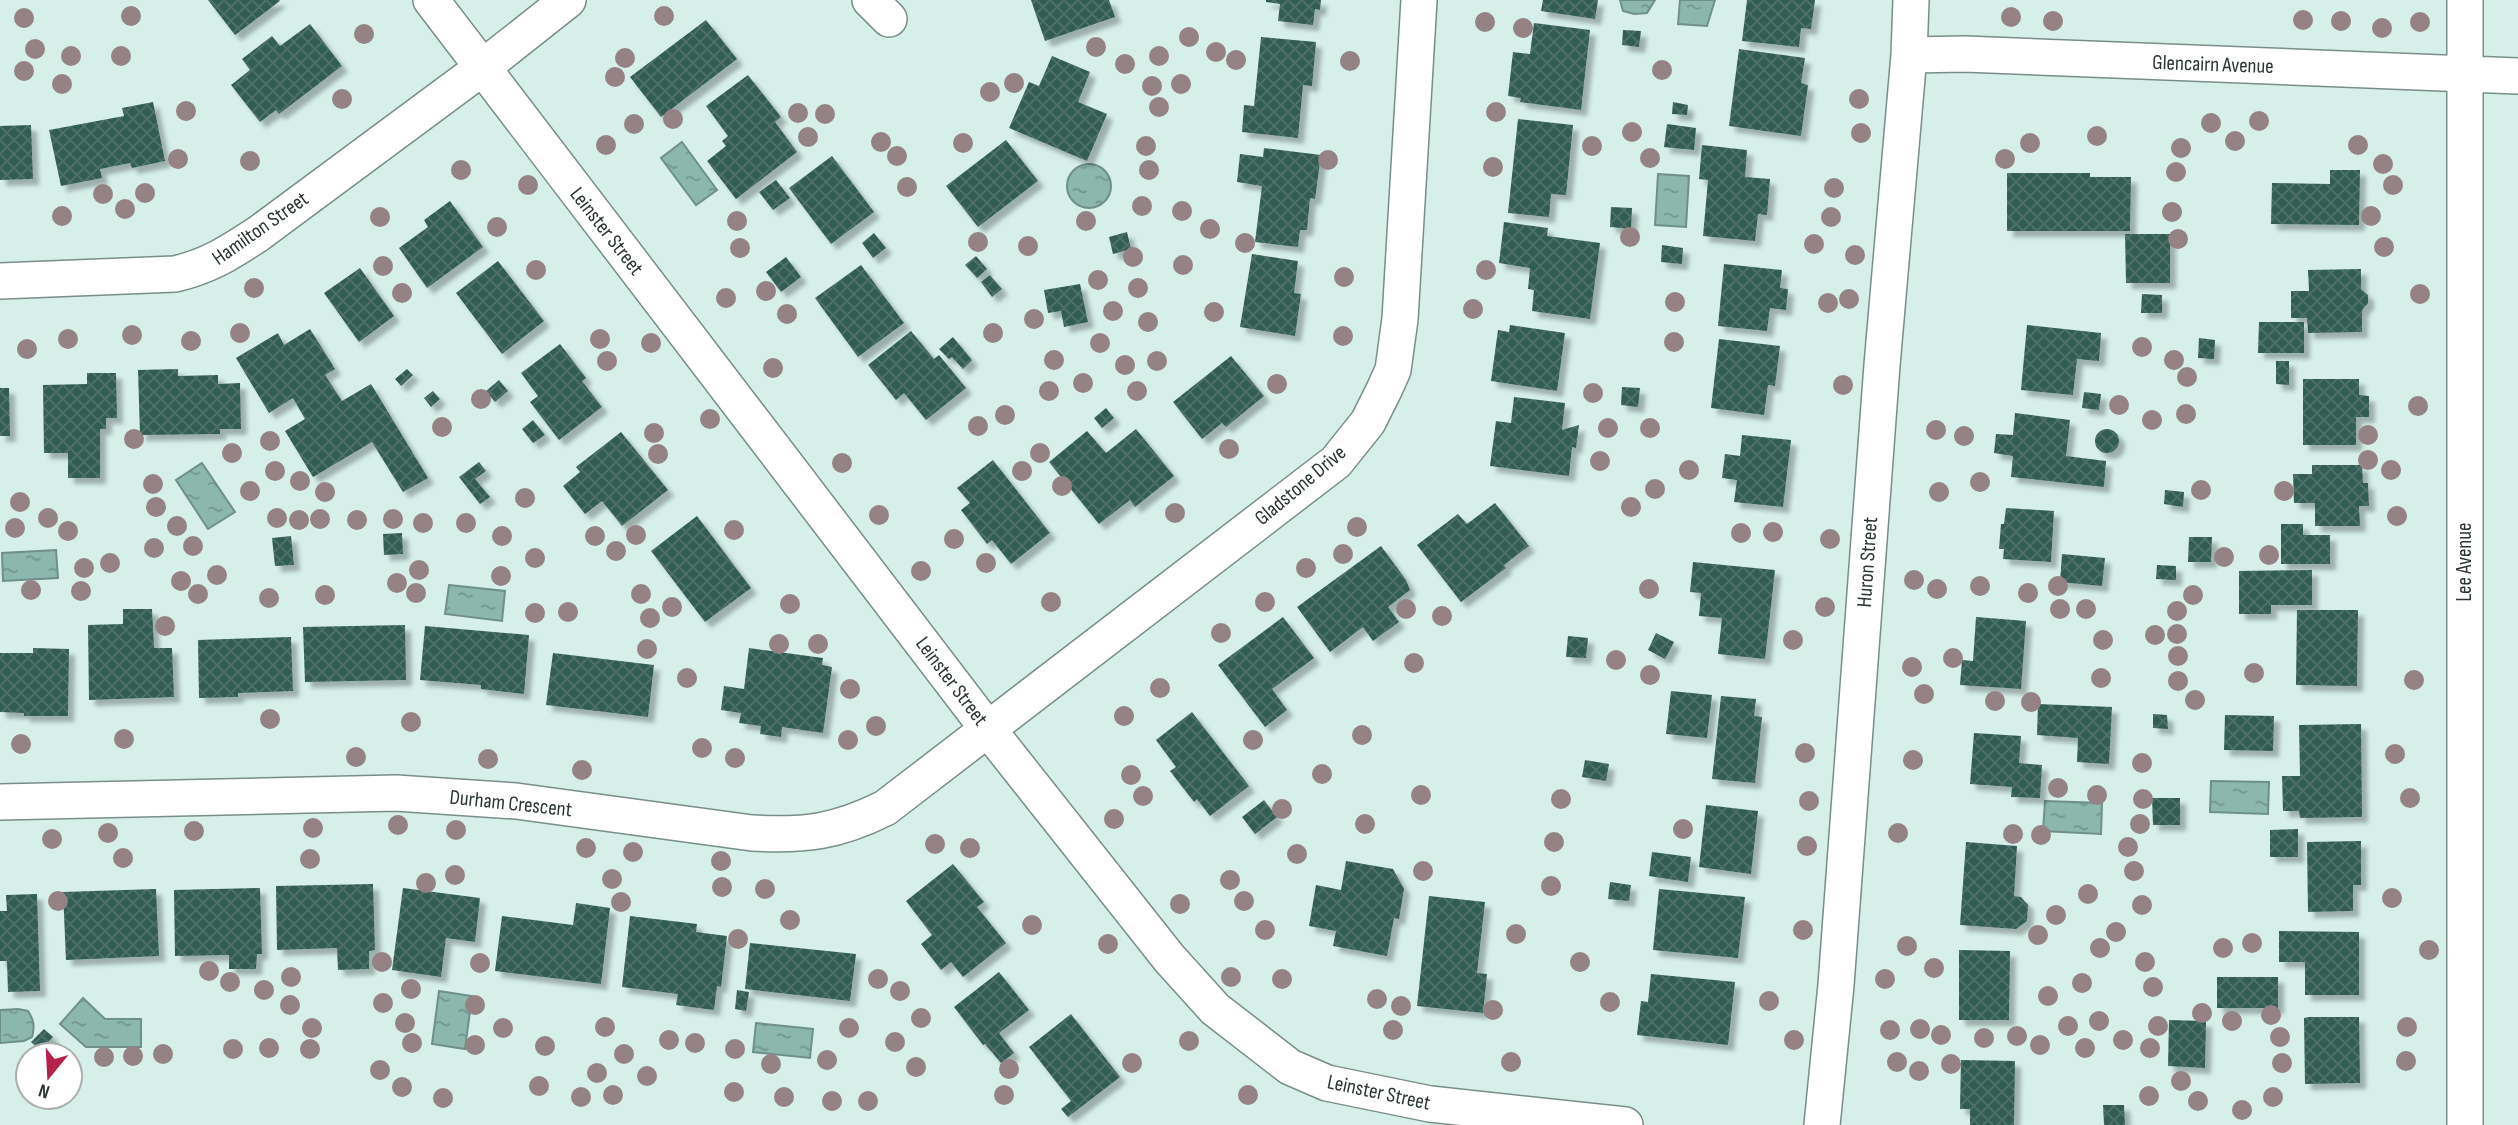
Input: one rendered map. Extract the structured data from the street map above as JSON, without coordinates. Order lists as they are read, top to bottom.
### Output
{
  "streets": {
    "street": [
      "Glencairn Avenue",
      "Hamilton Street",
      "Leinster Street",
      "Gladstone Drive",
      "Huron Street",
      "Lee Avenue",
      "Durham Crescent"
    ]
  },
  "crossings": [
    ["Glencairn Avenue", "Huron Street"],
    ["Glencairn Avenue", "Lee Avenue"],
    ["Hamilton Street", "Leinster Street"],
    ["Leinster Street", "Gladstone Drive"],
    ["Leinster Street", "Durham Crescent"],
    ["Gladstone Drive", "Durham Crescent"]
  ],
  "north": "bottom"
}
